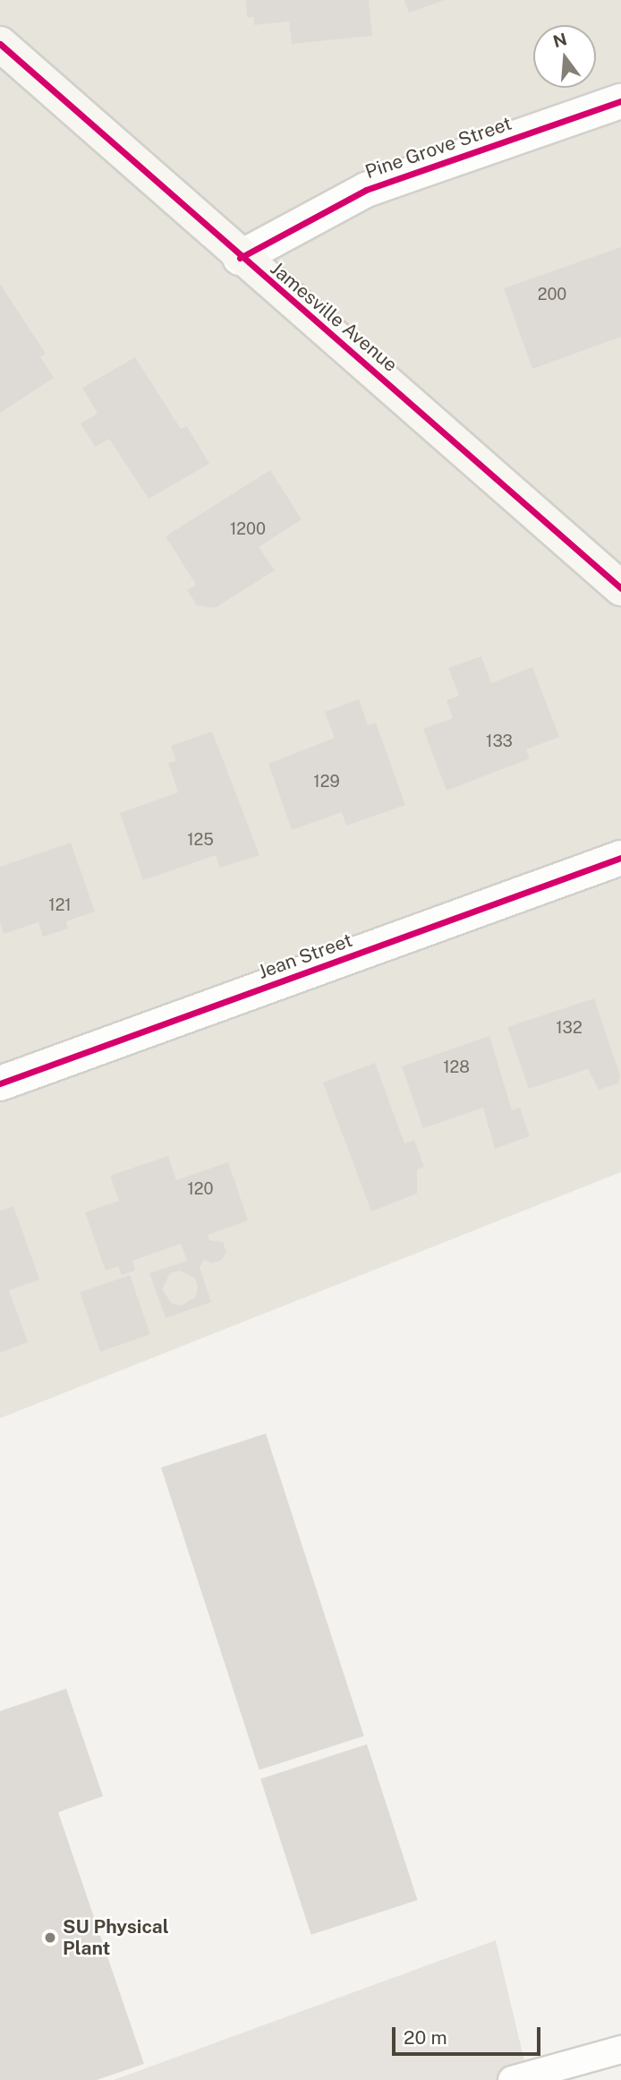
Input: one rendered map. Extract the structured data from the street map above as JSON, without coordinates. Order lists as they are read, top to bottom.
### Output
{
  "streets": {
    "street": ["Pine Grove Street", "Jamesville Avenue", "Jean Street"]
  },
  "crossings": [
    ["Pine Grove Street", "Jamesville Avenue"]
  ],
  "places": ["SU Physical Plant"],
  "house_numbers": [
    "200",
    "1200",
    "133",
    "129",
    "125",
    "121",
    "132",
    "128",
    "120"
  ],
  "scale_bar": "20 m",
  "north": "top"
}
